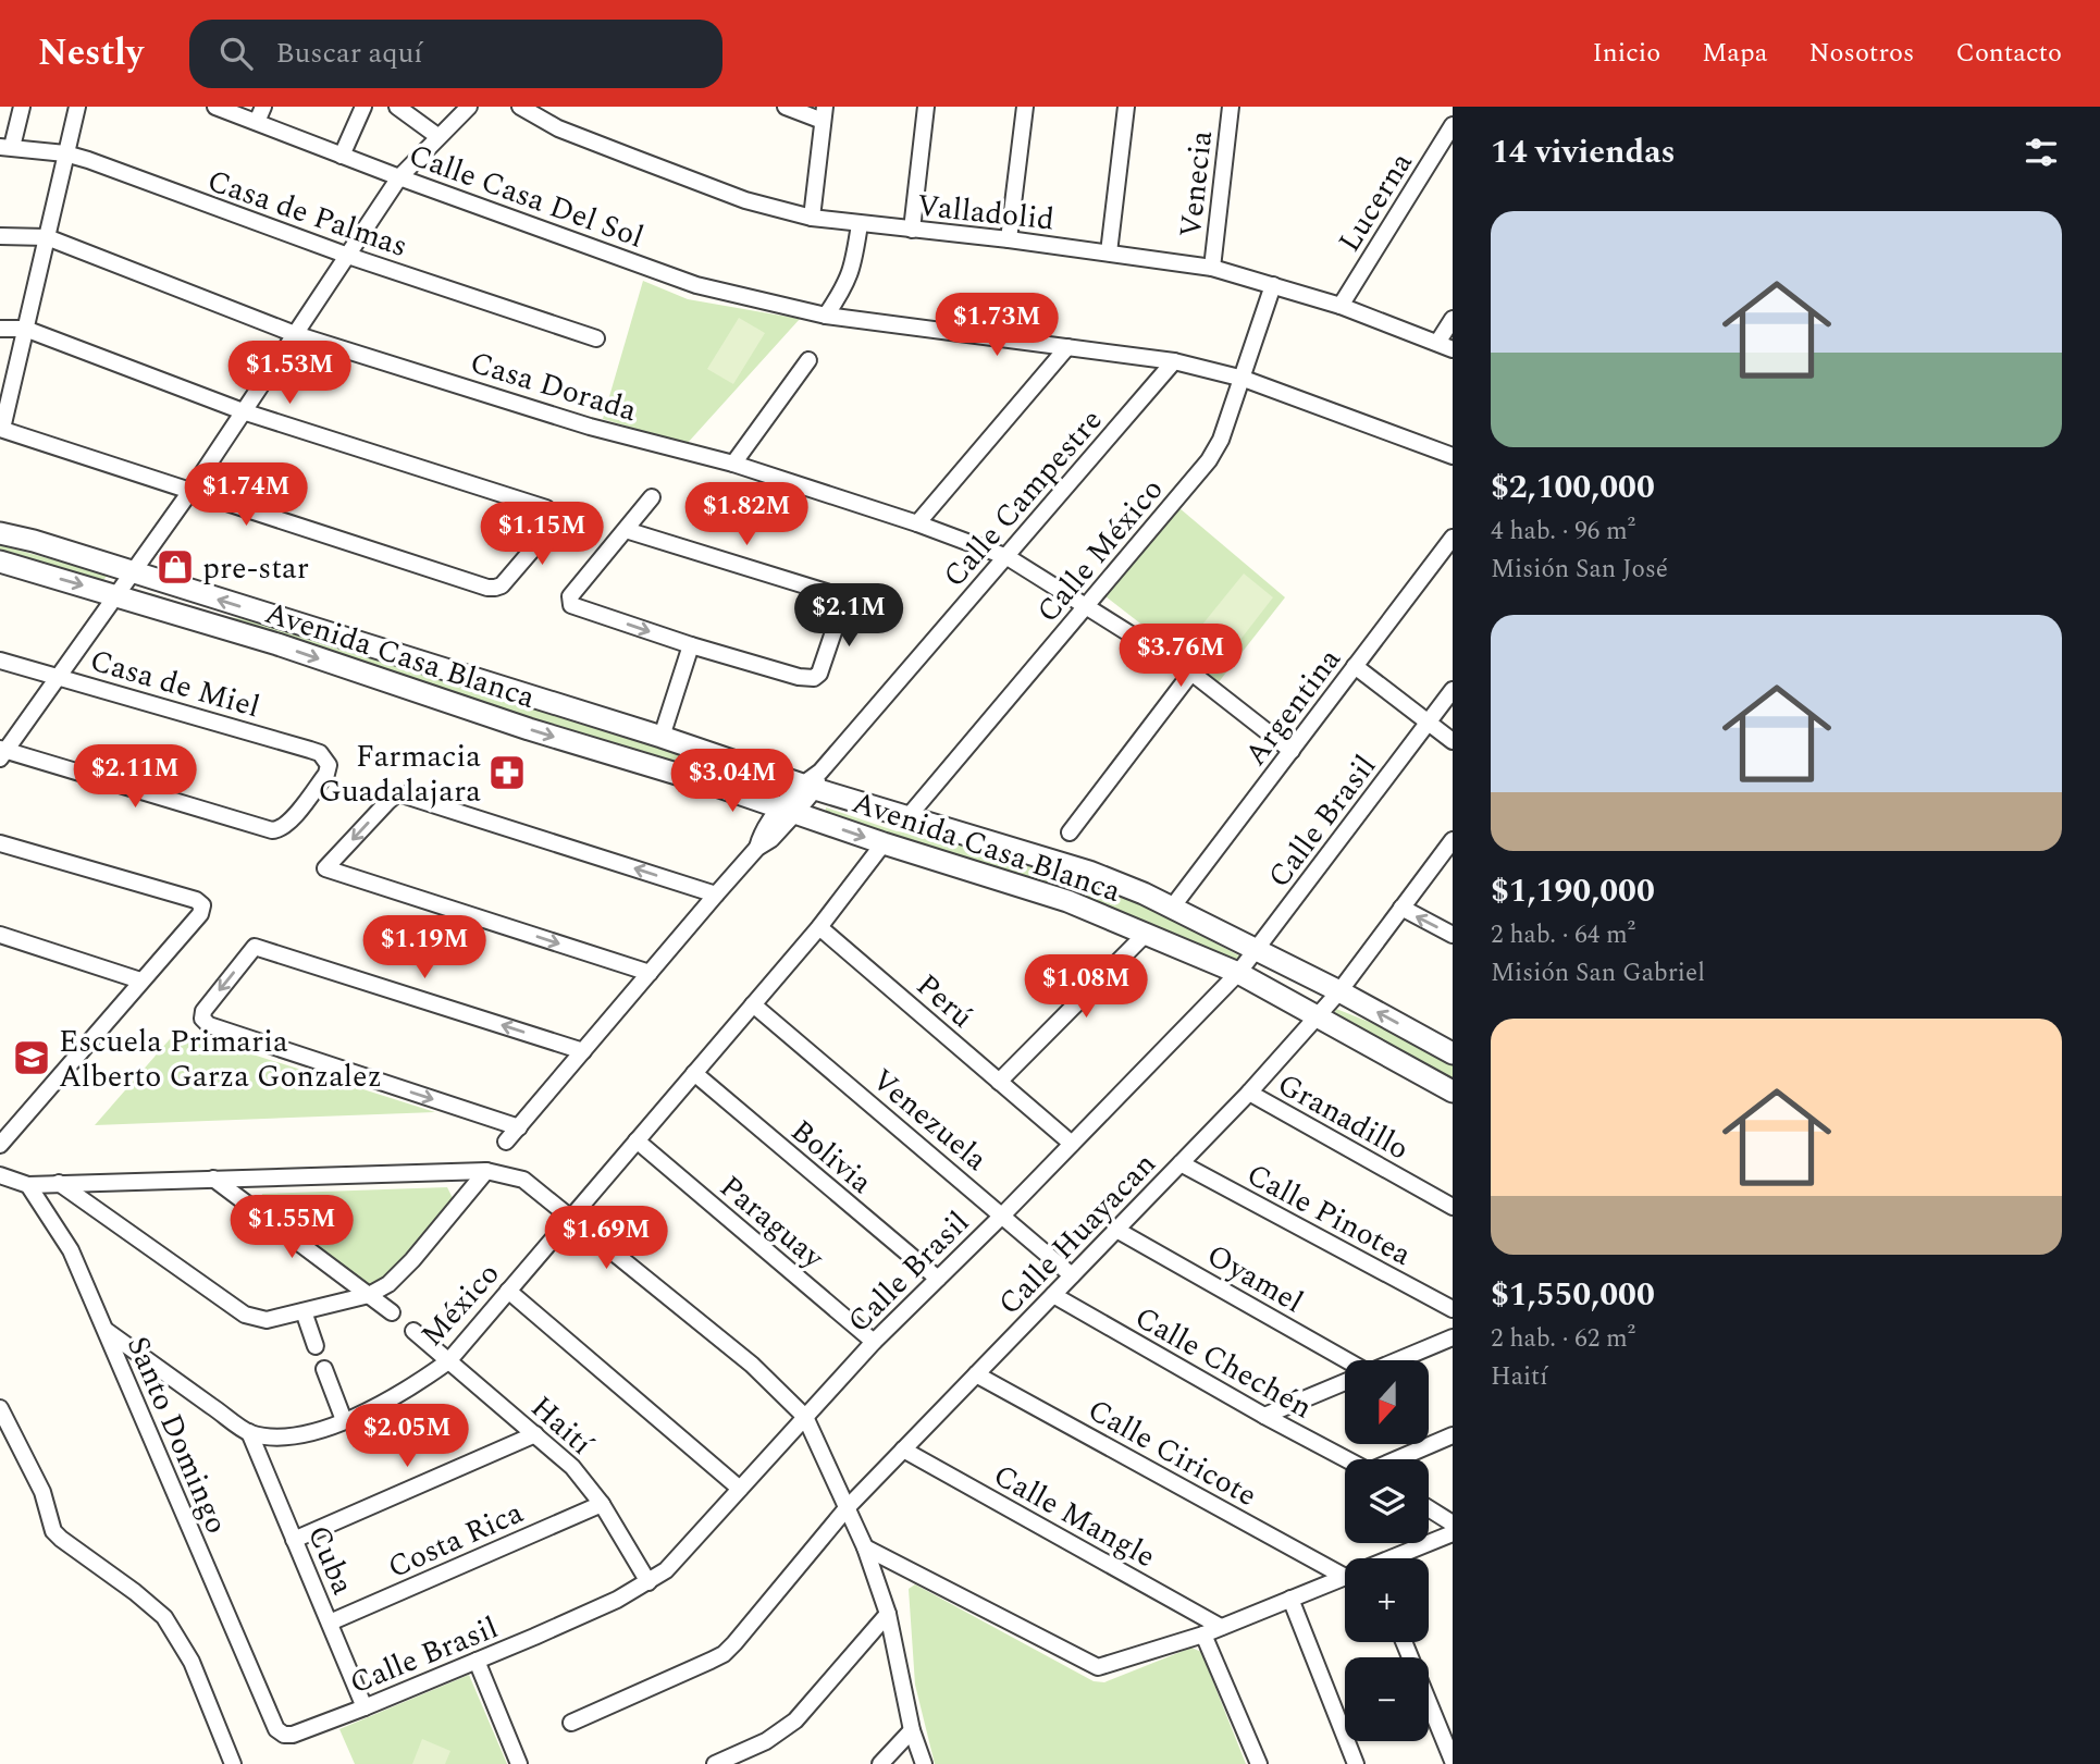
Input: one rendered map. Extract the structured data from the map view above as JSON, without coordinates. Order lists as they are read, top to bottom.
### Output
{
  "streets": {
    "street": [
      "Venecia",
      "Calle Casa Del Sol",
      "Lucerna",
      "Valladolid",
      "Casa de Palmas",
      "Casa Dorada",
      "Calle Campestre",
      "Calle México",
      "Avenida Casa Blanca",
      "Casa de Miel",
      "Argentina",
      "Calle Brasil",
      "Perú",
      "Granadillo",
      "Venezuela",
      "Bolivia",
      "Calle Pinotea",
      "Paraguay",
      "Calle Huayacan",
      "Oyamel",
      "México",
      "Calle Chechén",
      "Haití",
      "Santo Domingo",
      "Calle Ciricote",
      "Calle Mangle",
      "Costa Rica",
      "Cuba"
    ]
  },
  "crossings": [
    ["Venecia", "Valladolid"],
    ["Calle Casa Del Sol", "Calle Campestre"],
    ["Calle Casa Del Sol", "Calle México"],
    ["Lucerna", "Valladolid"],
    ["Valladolid", "Calle México"],
    ["Casa Dorada", "Calle Campestre"],
    ["Casa Dorada", "Calle México"],
    ["Casa Dorada", "Argentina"],
    ["Calle Campestre", "Avenida Casa Blanca"],
    ["Calle México", "Avenida Casa Blanca"],
    ["Avenida Casa Blanca", "Argentina"],
    ["Avenida Casa Blanca", "Calle Brasil"],
    ["Avenida Casa Blanca", "Calle Huayacan"],
    ["Avenida Casa Blanca", "México"],
    ["Calle Brasil", "Perú"],
    ["Calle Brasil", "Venezuela"],
    ["Calle Brasil", "Bolivia"],
    ["Calle Brasil", "Paraguay"],
    ["Calle Brasil", "Haití"],
    ["Calle Brasil", "Santo Domingo"],
    ["Calle Brasil", "Cuba"],
    ["Perú", "México"],
    ["Granadillo", "Calle Huayacan"],
    ["Venezuela", "Calle Huayacan"],
    ["Venezuela", "México"],
    ["Bolivia", "México"],
    ["Calle Pinotea", "Calle Huayacan"],
    ["Paraguay", "México"],
    ["Calle Huayacan", "Oyamel"],
    ["Calle Huayacan", "Calle Chechén"],
    ["Calle Huayacan", "Calle Ciricote"],
    ["Calle Huayacan", "Calle Mangle"],
    ["México", "Haití"],
    ["México", "Cuba"],
    ["Haití", "Costa Rica"],
    ["Costa Rica", "Cuba"]
  ],
  "places": {
    "shop": ["pre-star"],
    "pharmacy": ["Farmacia Guadalajara"],
    "school or university": ["Escuela Primaria Alberto Garza Gonzalez"]
  },
  "north": "bottom",
  "page": {
    "header": "Nestly",
    "search": "Buscar aquí",
    "nav": [
      "Inicio",
      "Mapa",
      "Nosotros",
      "Contacto"
    ],
    "heading": "14 viviendas",
    "list": [
      {
        "name": "$2,100,000",
        "note": "4 hab. · 96 m² · Misión San José"
      },
      {
        "name": "$1,190,000",
        "note": "2 hab. · 64 m² · Misión San Gabriel"
      },
      {
        "name": "$1,550,000",
        "note": "2 hab. · 62 m² · Haití"
      }
    ],
    "price": [
      "$1.73M",
      "$1.53M",
      "$1.74M",
      "$1.82M",
      "$1.15M",
      "$2.1M",
      "$3.76M",
      "$2.11M",
      "$3.04M",
      "$1.19M",
      "$1.08M",
      "$1.55M",
      "$1.69M",
      "$2.05M"
    ],
    "map_buttons": ["+", "−"]
  }
}
